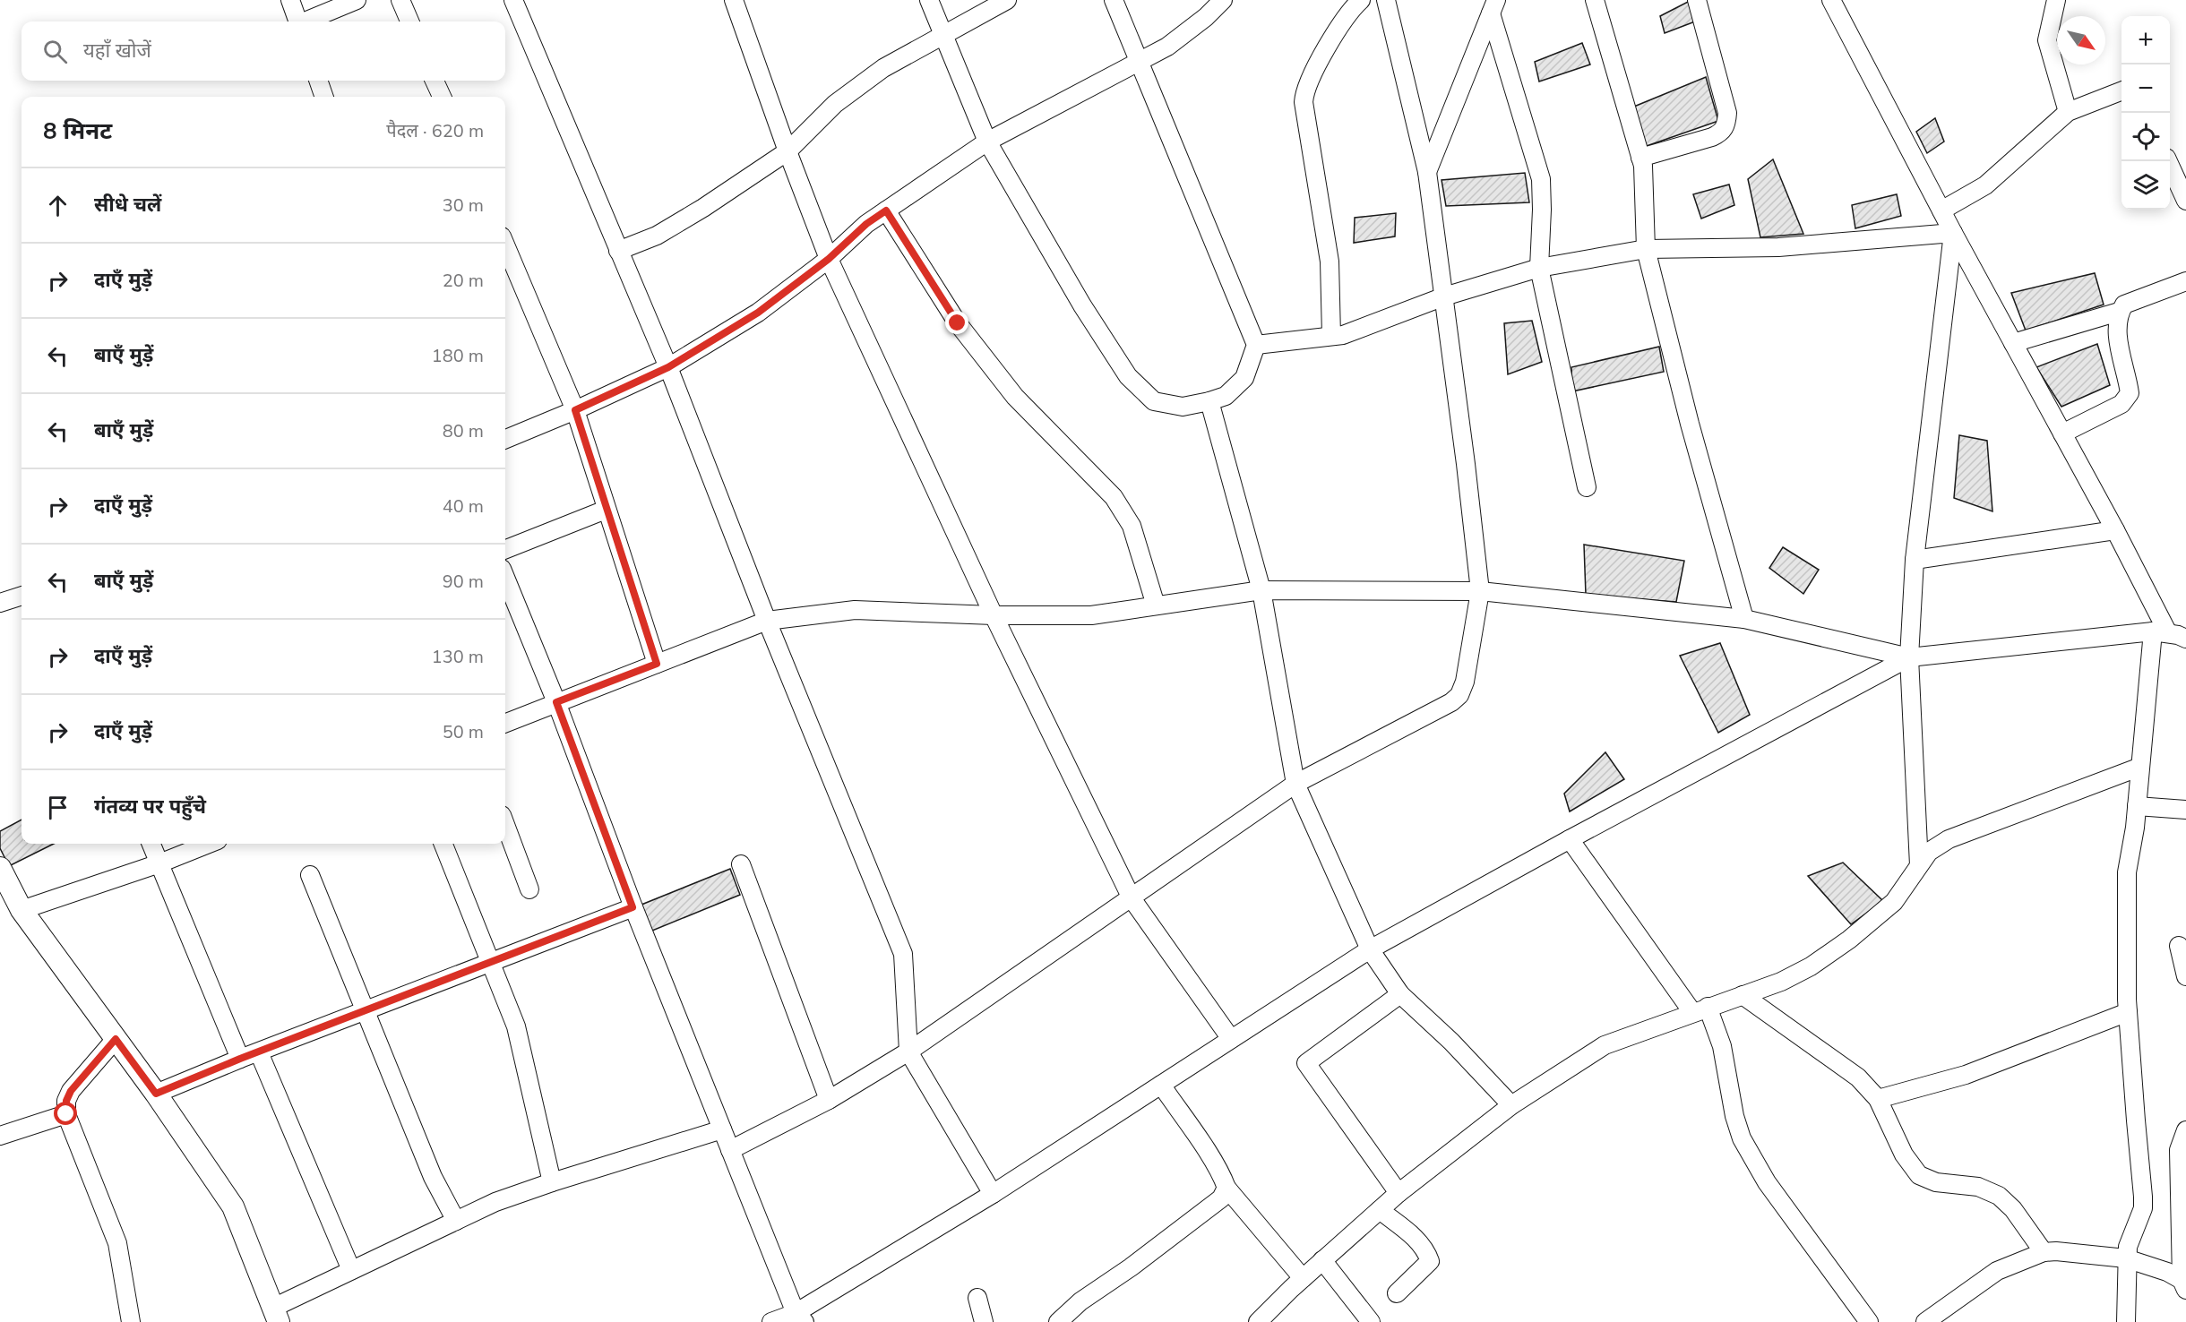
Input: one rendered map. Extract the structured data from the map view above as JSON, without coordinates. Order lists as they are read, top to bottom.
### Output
{
  "north": "bottom right",
  "page": {
    "map_buttons": ["+", "−"],
    "search": "यहाँ खोजें",
    "heading": ["8 मिनट", "पैदल · 620 m"],
    "list": [
      ["सीधे चलें", "30 m"],
      ["दाएँ मुड़ें", "20 m"],
      ["बाएँ मुड़ें", "180 m"],
      ["बाएँ मुड़ें", "80 m"],
      ["दाएँ मुड़ें", "40 m"],
      ["बाएँ मुड़ें", "90 m"],
      ["दाएँ मुड़ें", "130 m"],
      ["दाएँ मुड़ें", "50 m"],
      "गंतव्य पर पहुँचे"
    ]
  }
}
